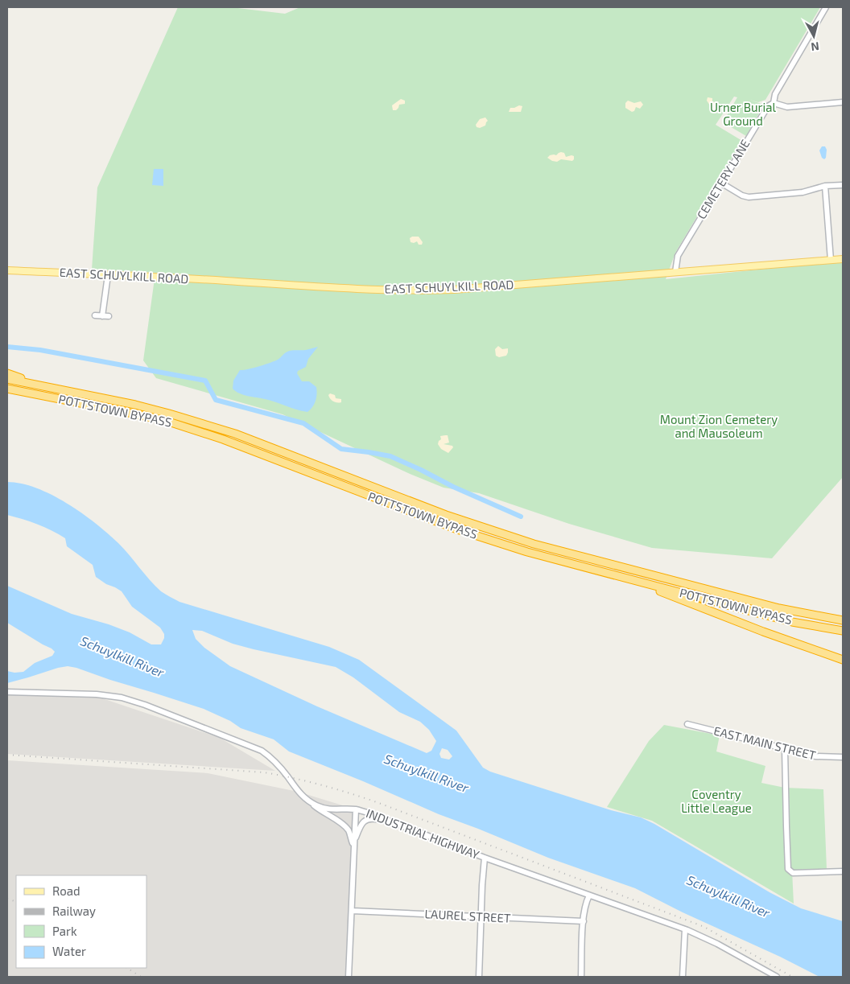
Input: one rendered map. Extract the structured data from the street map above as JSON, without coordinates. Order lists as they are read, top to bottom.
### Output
{
  "streets": {
    "highway": ["POTTSTOWN BYPASS"],
    "main road": ["EAST SCHUYLKILL ROAD"],
    "street": [
      "CEMETERY LANE",
      "EAST MAIN STREET",
      "INDUSTRIAL HIGHWAY",
      "LAUREL STREET"
    ]
  },
  "crossings": [
    ["CEMETERY LANE", "EAST SCHUYLKILL ROAD"]
  ],
  "water": ["Schuylkill River"],
  "parks": ["Urner Burial Ground", "Mount Zion Cemetery and Mausoleum", "Coventry Little League"],
  "legend": [
    "Road",
    "Railway",
    "Park",
    "Water"
  ],
  "north": "bottom"
}
